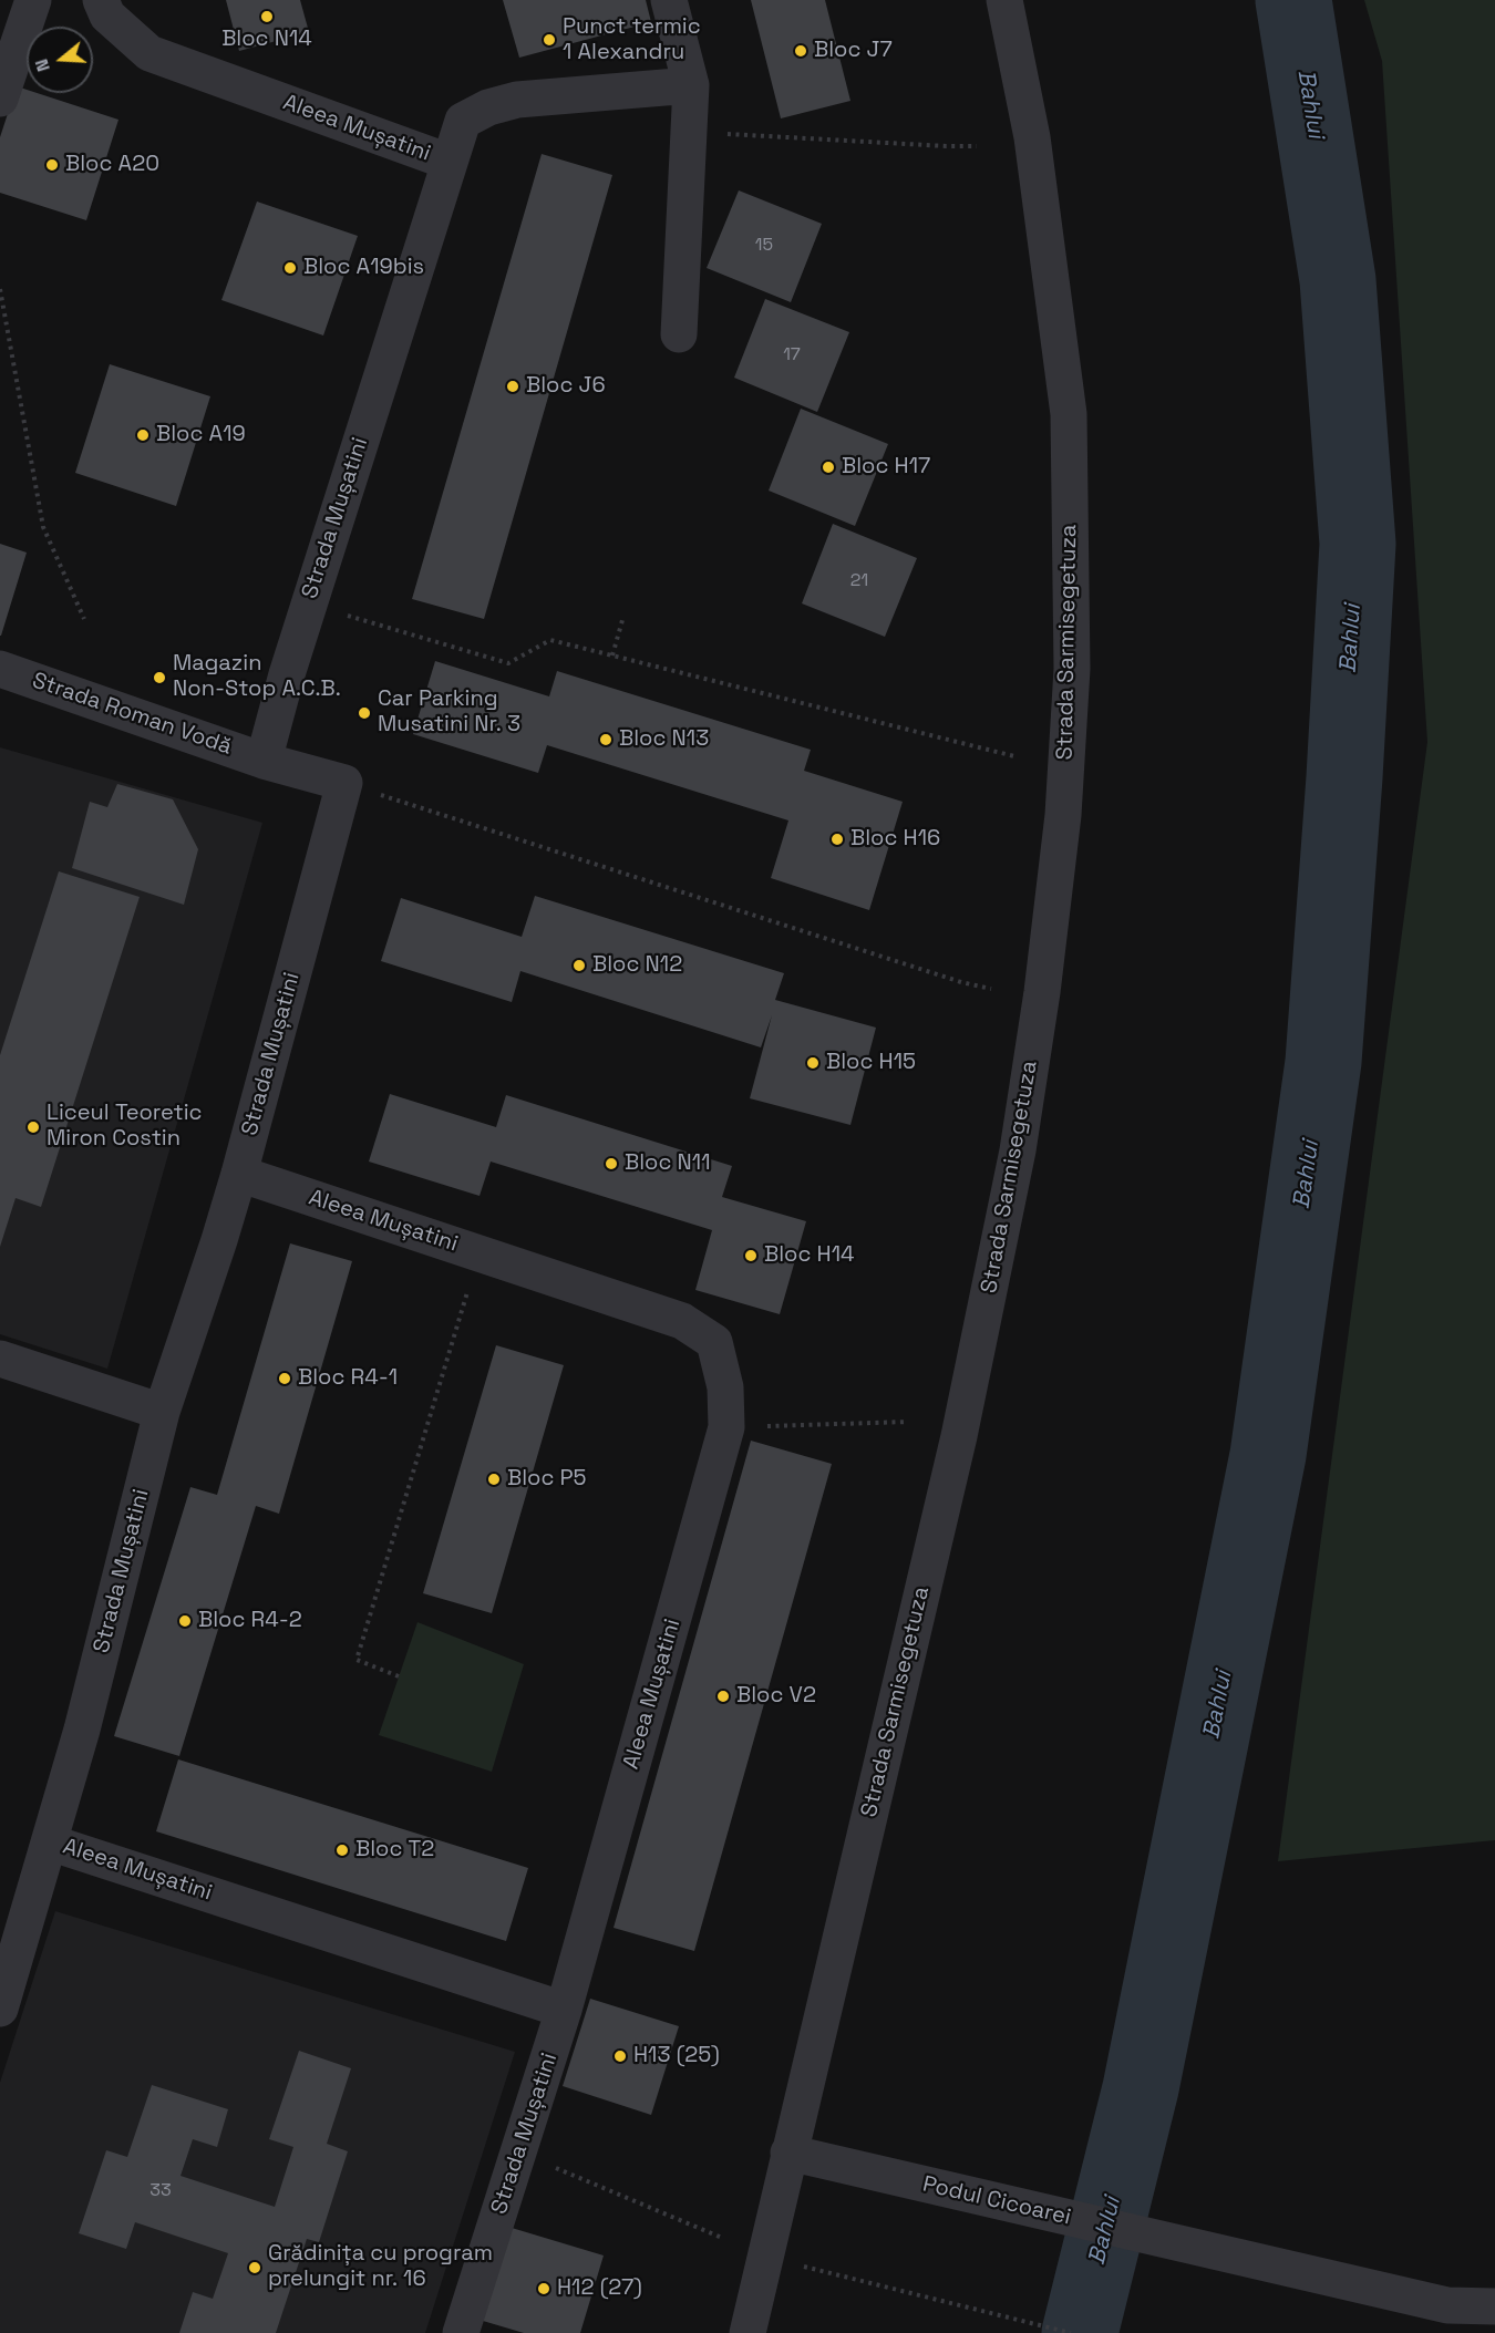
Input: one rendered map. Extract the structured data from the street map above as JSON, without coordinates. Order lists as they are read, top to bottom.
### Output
{
  "streets": {
    "street": [
      "Aleea Mușatini",
      "Strada Mușatini",
      "Strada Sarmisegetuza",
      "Strada Roman Vodă",
      "Podul Cicoarei"
    ]
  },
  "crossings": [
    ["Aleea Mușatini", "Strada Mușatini"],
    ["Strada Mușatini", "Strada Roman Vodă"],
    ["Strada Sarmisegetuza", "Podul Cicoarei"]
  ],
  "water": ["Bahlui"],
  "places": [
    "Bloc N14",
    "Punct termic 1 Alexandru",
    "Bloc J7",
    "Bloc A20",
    "Bloc A19bis",
    "Bloc J6",
    "Bloc A19",
    "Bloc H17",
    "Magazin Non-Stop A.C.B.",
    "Car Parking Musatini Nr. 3",
    "Bloc N13",
    "Bloc H16",
    "Bloc N12",
    "Bloc H15",
    "Liceul Teoretic Miron Costin",
    "Bloc N11",
    "Bloc H14",
    "Bloc R4-1",
    "Bloc P5",
    "Bloc R4-2",
    "Bloc V2",
    "Bloc T2",
    "H13 (25)",
    "Grădinița cu program prelungit nr. 16",
    "H12 (27)"
  ],
  "house_numbers": [
    "15",
    "17",
    "21",
    "33"
  ],
  "north": "left"
}
